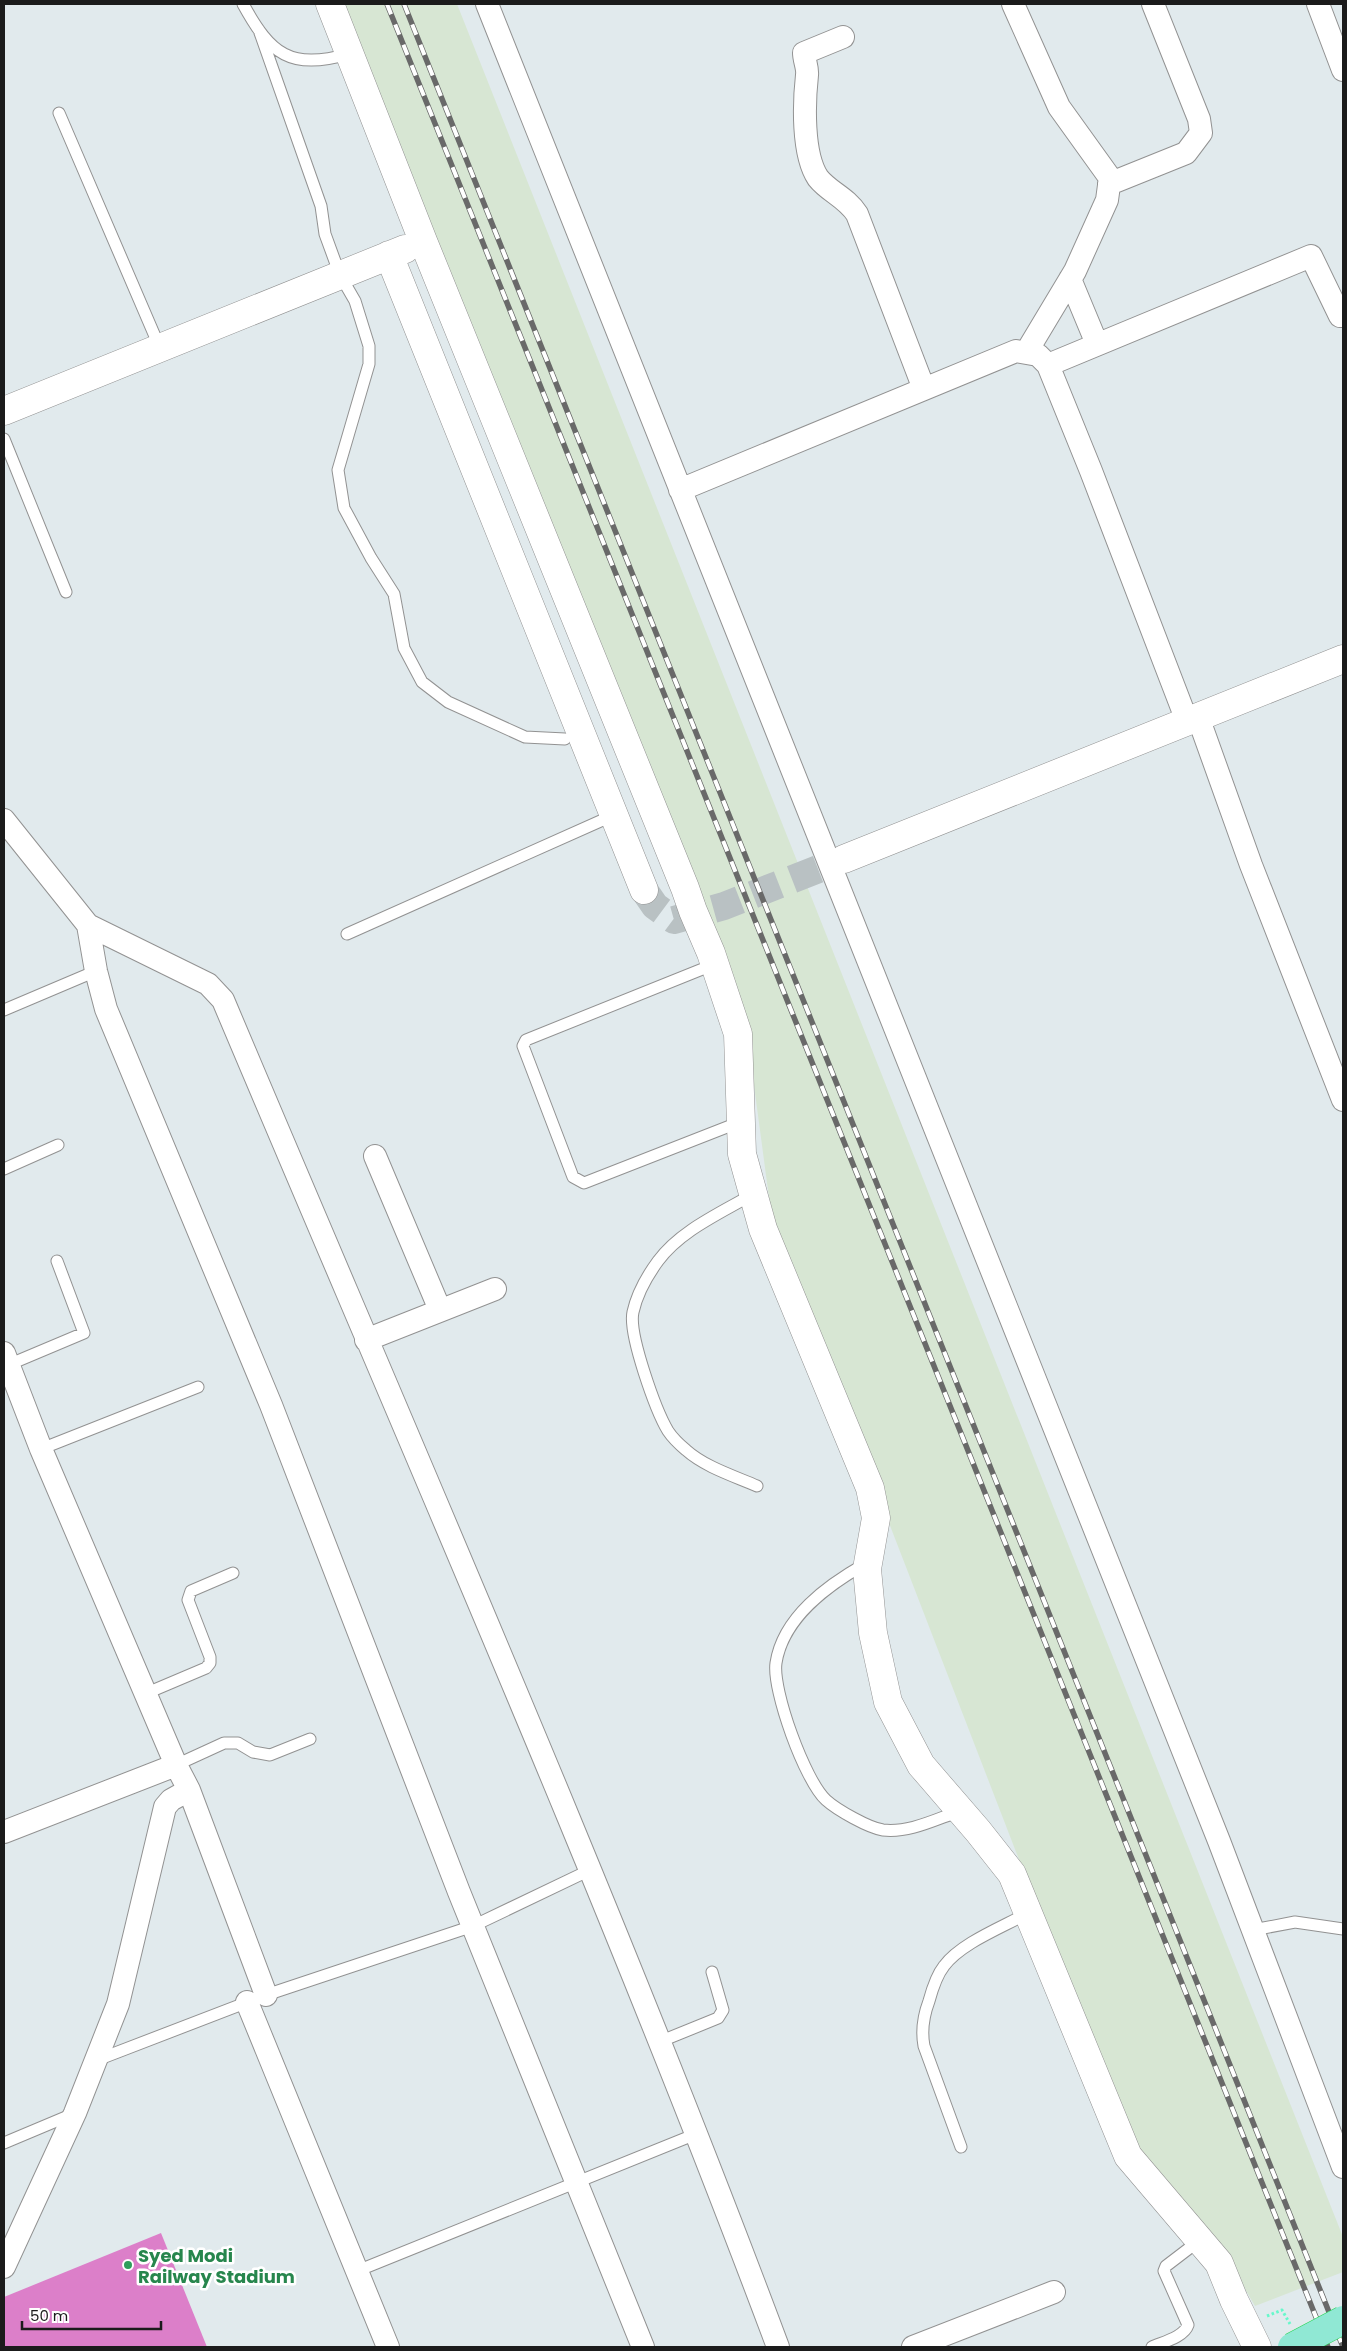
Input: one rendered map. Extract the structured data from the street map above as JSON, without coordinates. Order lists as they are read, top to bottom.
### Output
{
  "places": ["Syed Modi Railway Stadium"],
  "scale_bar": "50 m"
}
